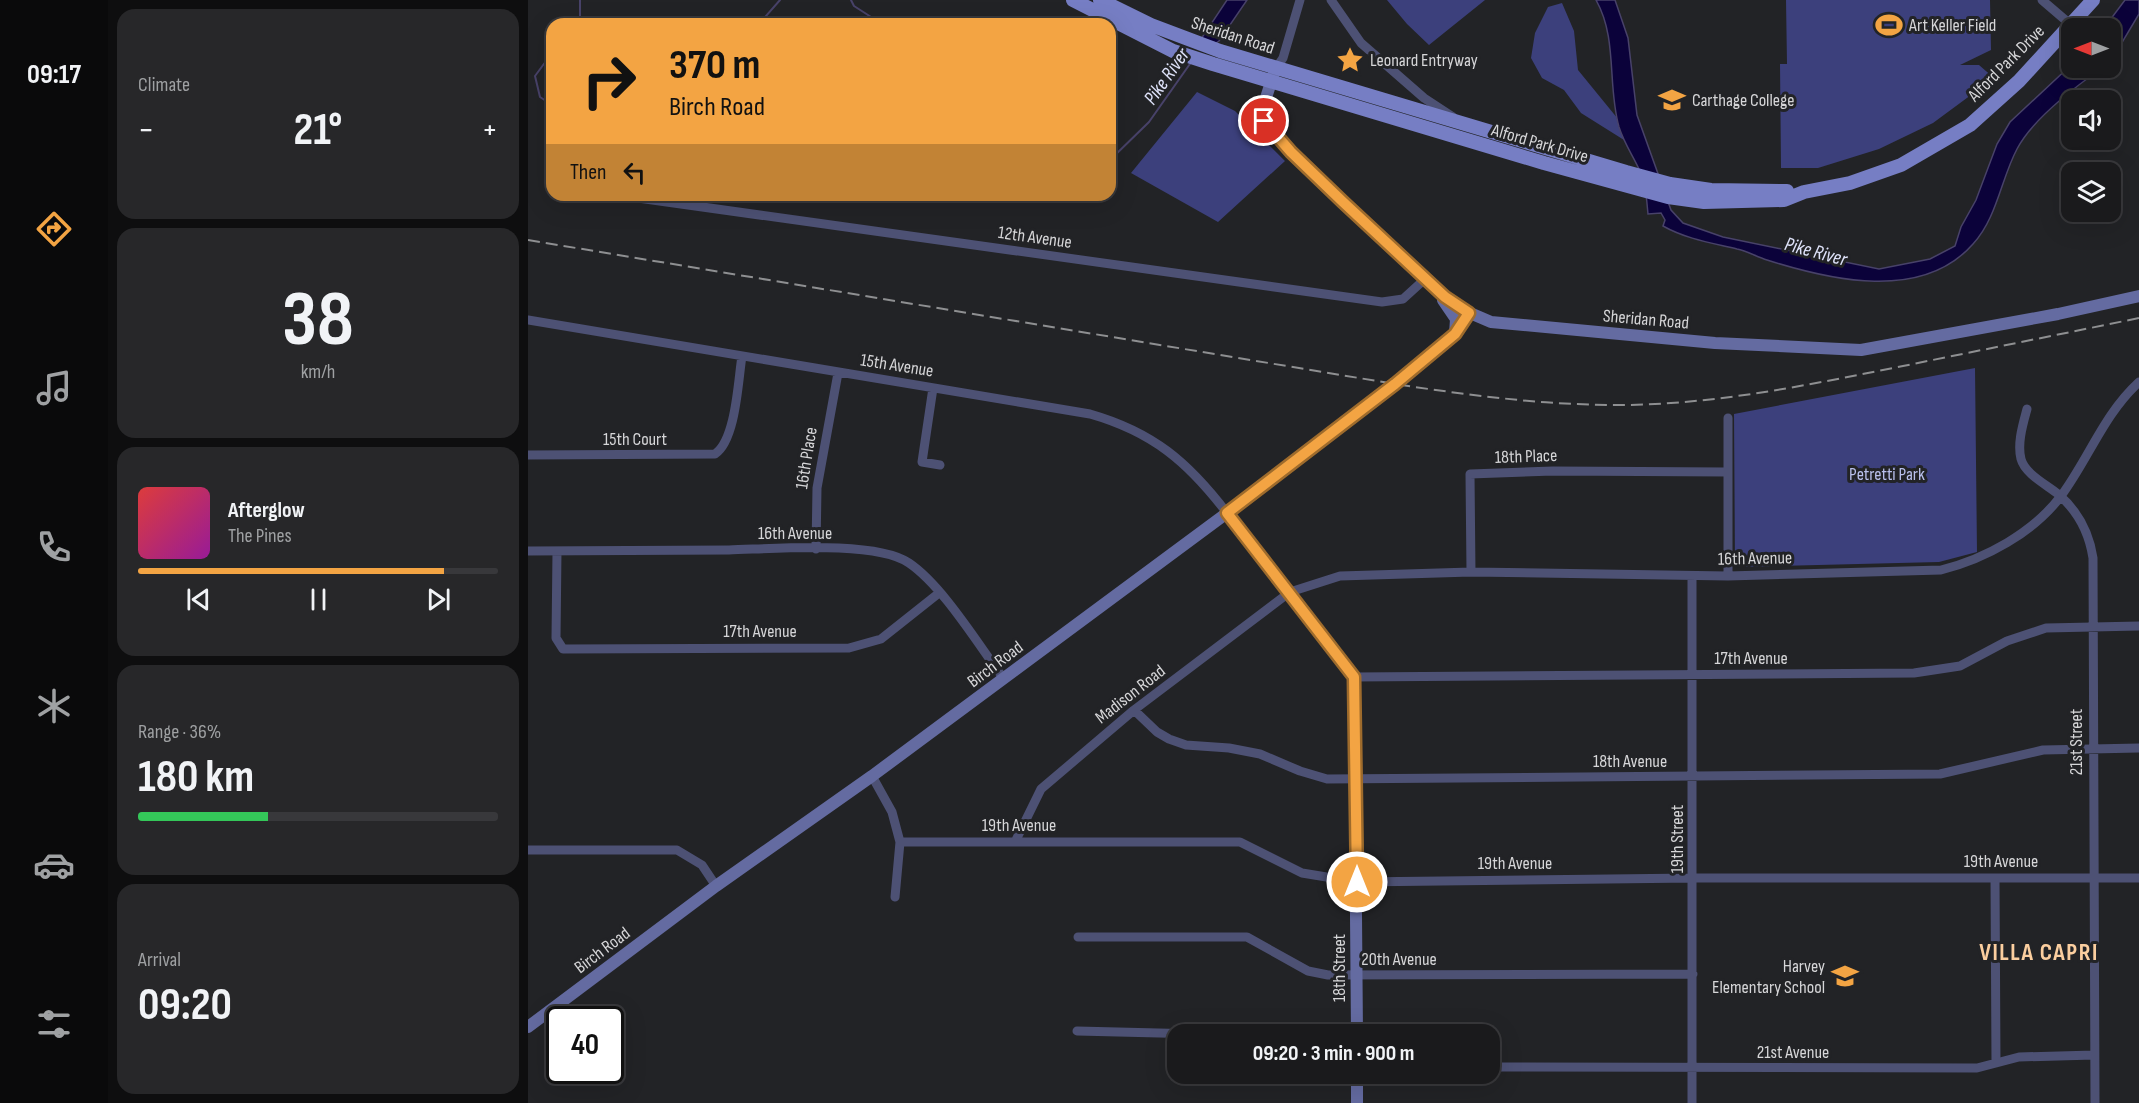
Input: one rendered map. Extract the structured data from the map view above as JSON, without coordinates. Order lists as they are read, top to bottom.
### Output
{
  "streets": {
    "main road": ["Sheridan Road", "Alford Park Drive"],
    "street": [
      "12th Avenue",
      "15th Avenue",
      "15th Court",
      "18th Place",
      "16th Place",
      "16th Avenue",
      "17th Avenue",
      "Birch Road",
      "Madison Road",
      "21st Street",
      "18th Avenue",
      "19th Avenue",
      "19th Street",
      "20th Avenue",
      "18th Street",
      "21st Avenue"
    ]
  },
  "crossings": [
    ["Sheridan Road", "Alford Park Drive"],
    ["Sheridan Road", "12th Avenue"],
    ["Sheridan Road", "Birch Road"],
    ["15th Avenue", "15th Court"],
    ["15th Avenue", "16th Place"],
    ["15th Avenue", "Birch Road"],
    ["18th Place", "16th Avenue"],
    ["16th Place", "16th Avenue"],
    ["16th Avenue", "17th Avenue"],
    ["16th Avenue", "Birch Road"],
    ["16th Avenue", "Madison Road"],
    ["16th Avenue", "21st Street"],
    ["16th Avenue", "19th Street"],
    ["17th Avenue", "21st Street"],
    ["17th Avenue", "19th Street"],
    ["17th Avenue", "18th Street"],
    ["Madison Road", "18th Avenue"],
    ["Madison Road", "19th Avenue"],
    ["21st Street", "18th Avenue"],
    ["21st Street", "19th Avenue"],
    ["21st Street", "21st Avenue"],
    ["18th Avenue", "19th Street"],
    ["18th Avenue", "18th Street"],
    ["19th Avenue", "19th Street"],
    ["19th Avenue", "18th Street"],
    ["19th Street", "20th Avenue"],
    ["19th Street", "21st Avenue"],
    ["20th Avenue", "18th Street"]
  ],
  "districts": ["VILLA CAPRI"],
  "water": ["Pike River"],
  "parks": ["Petretti Park"],
  "places": {
    "sports": ["Art Keller Field"],
    "place": ["Leonard Entryway"],
    "school or university": ["Carthage College", "Harvey Elementary School"]
  },
  "north": "left",
  "page": {
    "tabs": "09:17",
    "tile": [
      "Climate",
      ["38", "km/h"],
      ["Range · 36%", "180 km"],
      ["Arrival", "09:20"]
    ],
    "turn": ["370 m", "Birch Road"],
    "heat": ["−", "21°", "+"],
    "then": "Then",
    "song": ["Afterglow", "The Pines"],
    "limit": "40",
    "trip": "09:20 · 3 min · 900 m"
  }
}
